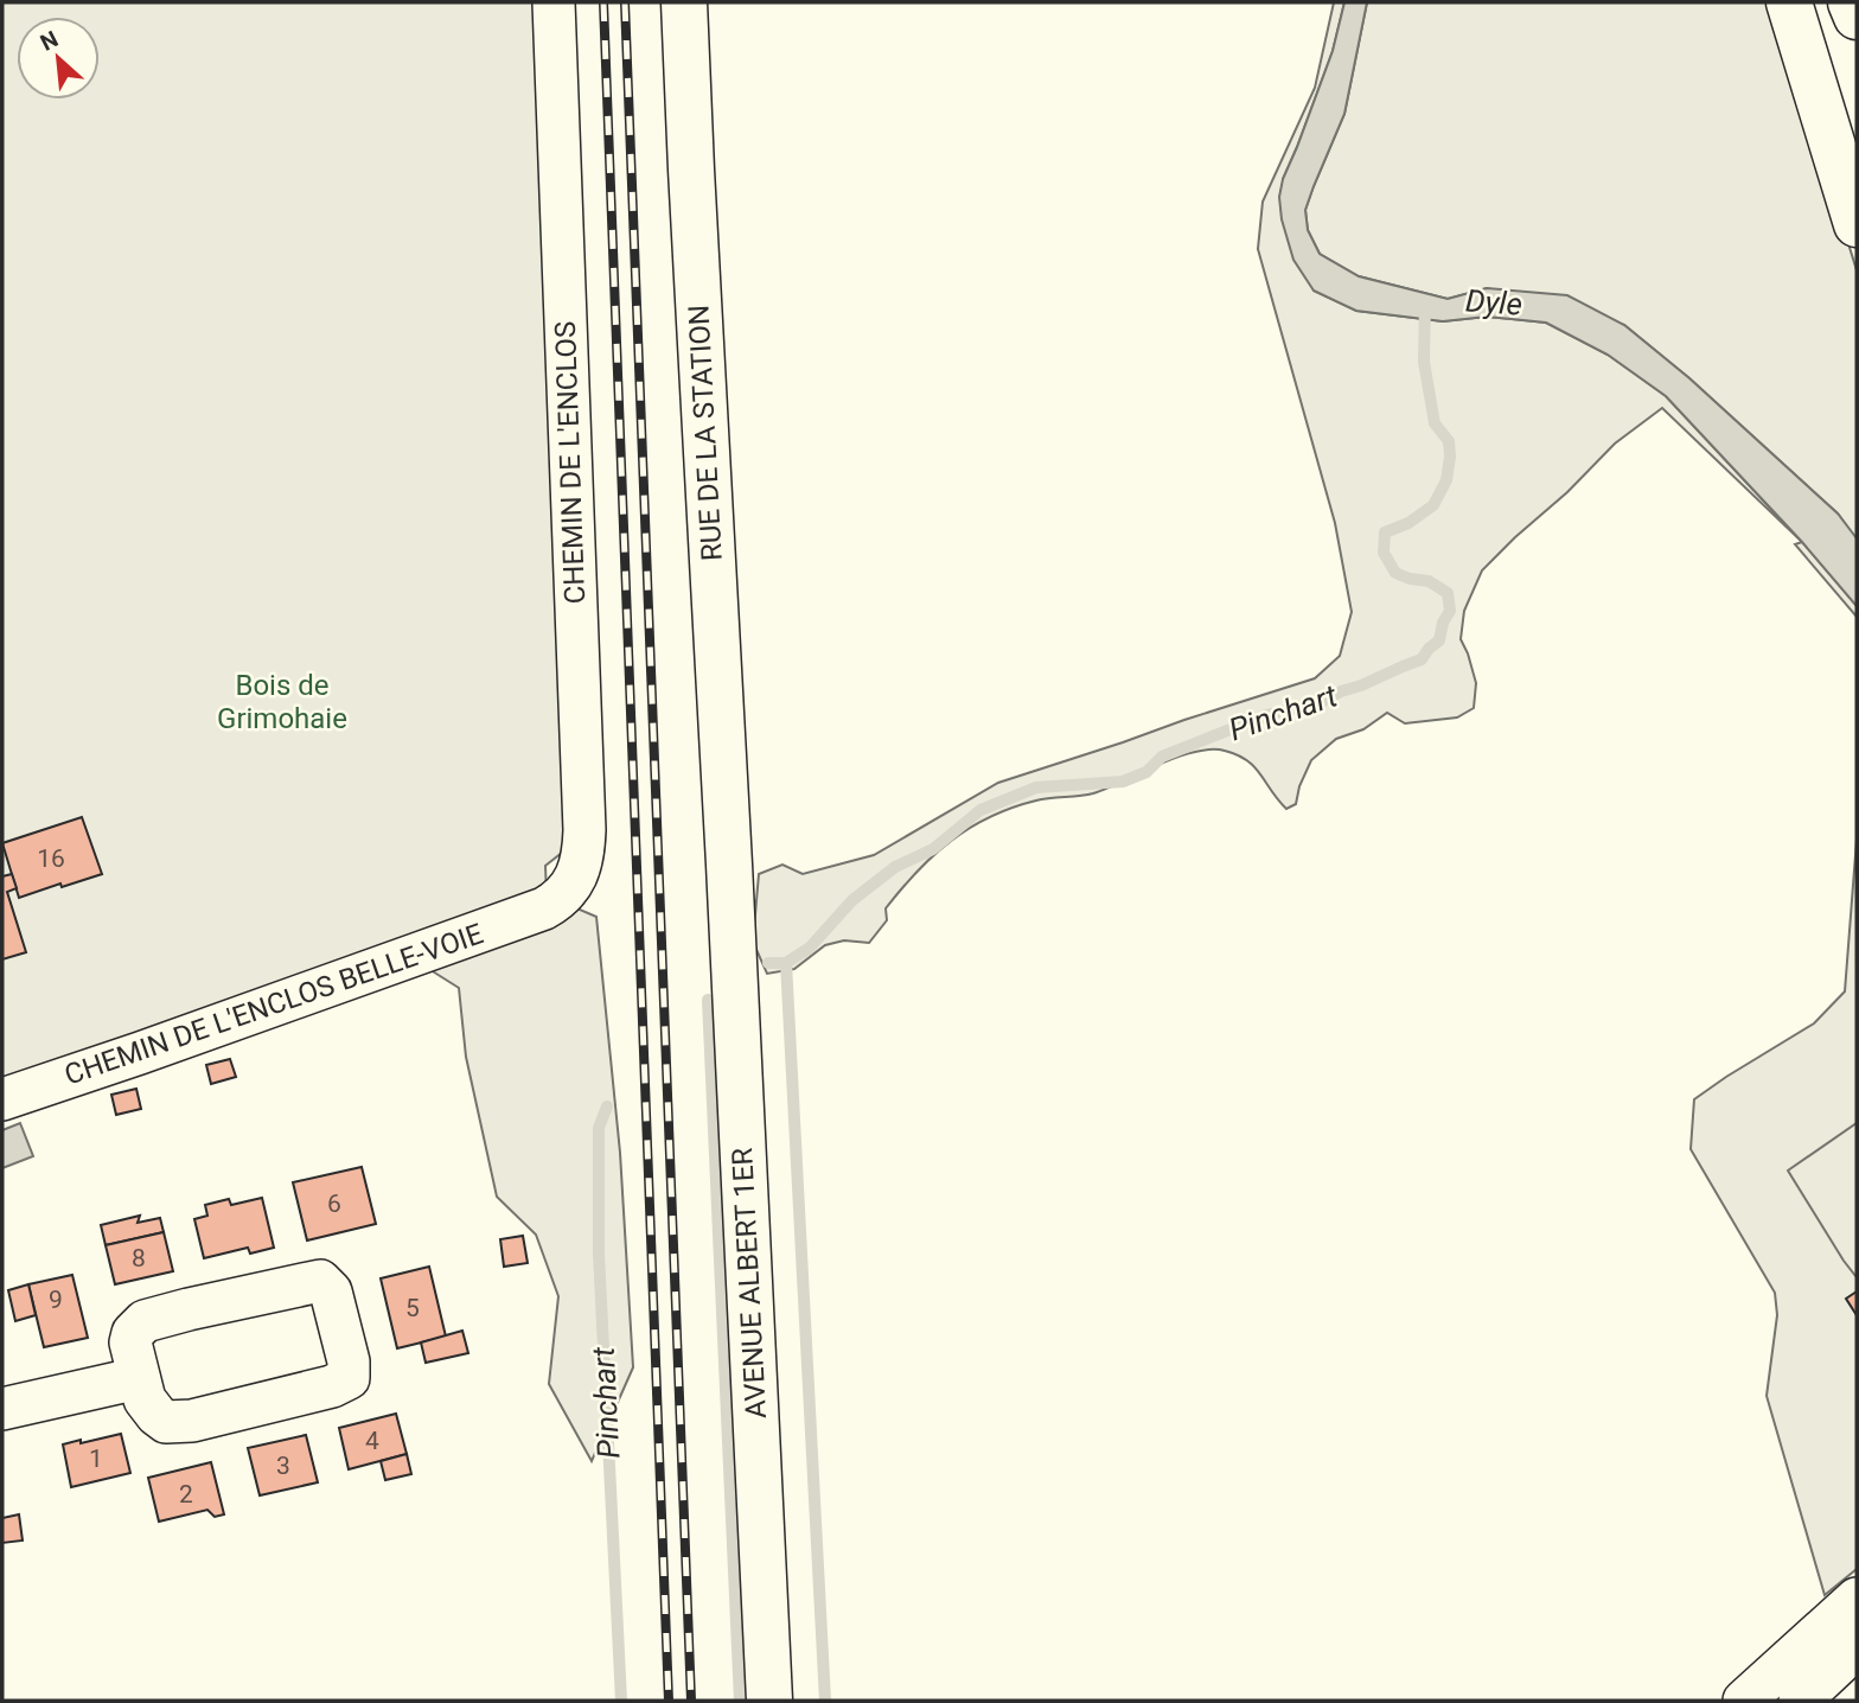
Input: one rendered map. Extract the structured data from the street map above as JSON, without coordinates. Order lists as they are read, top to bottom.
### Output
{
  "streets": {
    "main road": ["RUE DE LA STATION", "AVENUE ALBERT 1ER"],
    "street": ["CHEMIN DE L'ENCLOS", "CHEMIN DE L'ENCLOS BELLE-VOIE"]
  },
  "crossings": [
    ["RUE DE LA STATION", "AVENUE ALBERT 1ER"],
    ["CHEMIN DE L'ENCLOS", "CHEMIN DE L'ENCLOS BELLE-VOIE"]
  ],
  "water": ["Dyle", "Pinchart"],
  "parks": ["Bois de Grimohaie"],
  "house_numbers": [
    "16",
    "6",
    "8",
    "9",
    "5",
    "4",
    "1",
    "3",
    "2"
  ],
  "north": "top left"
}
